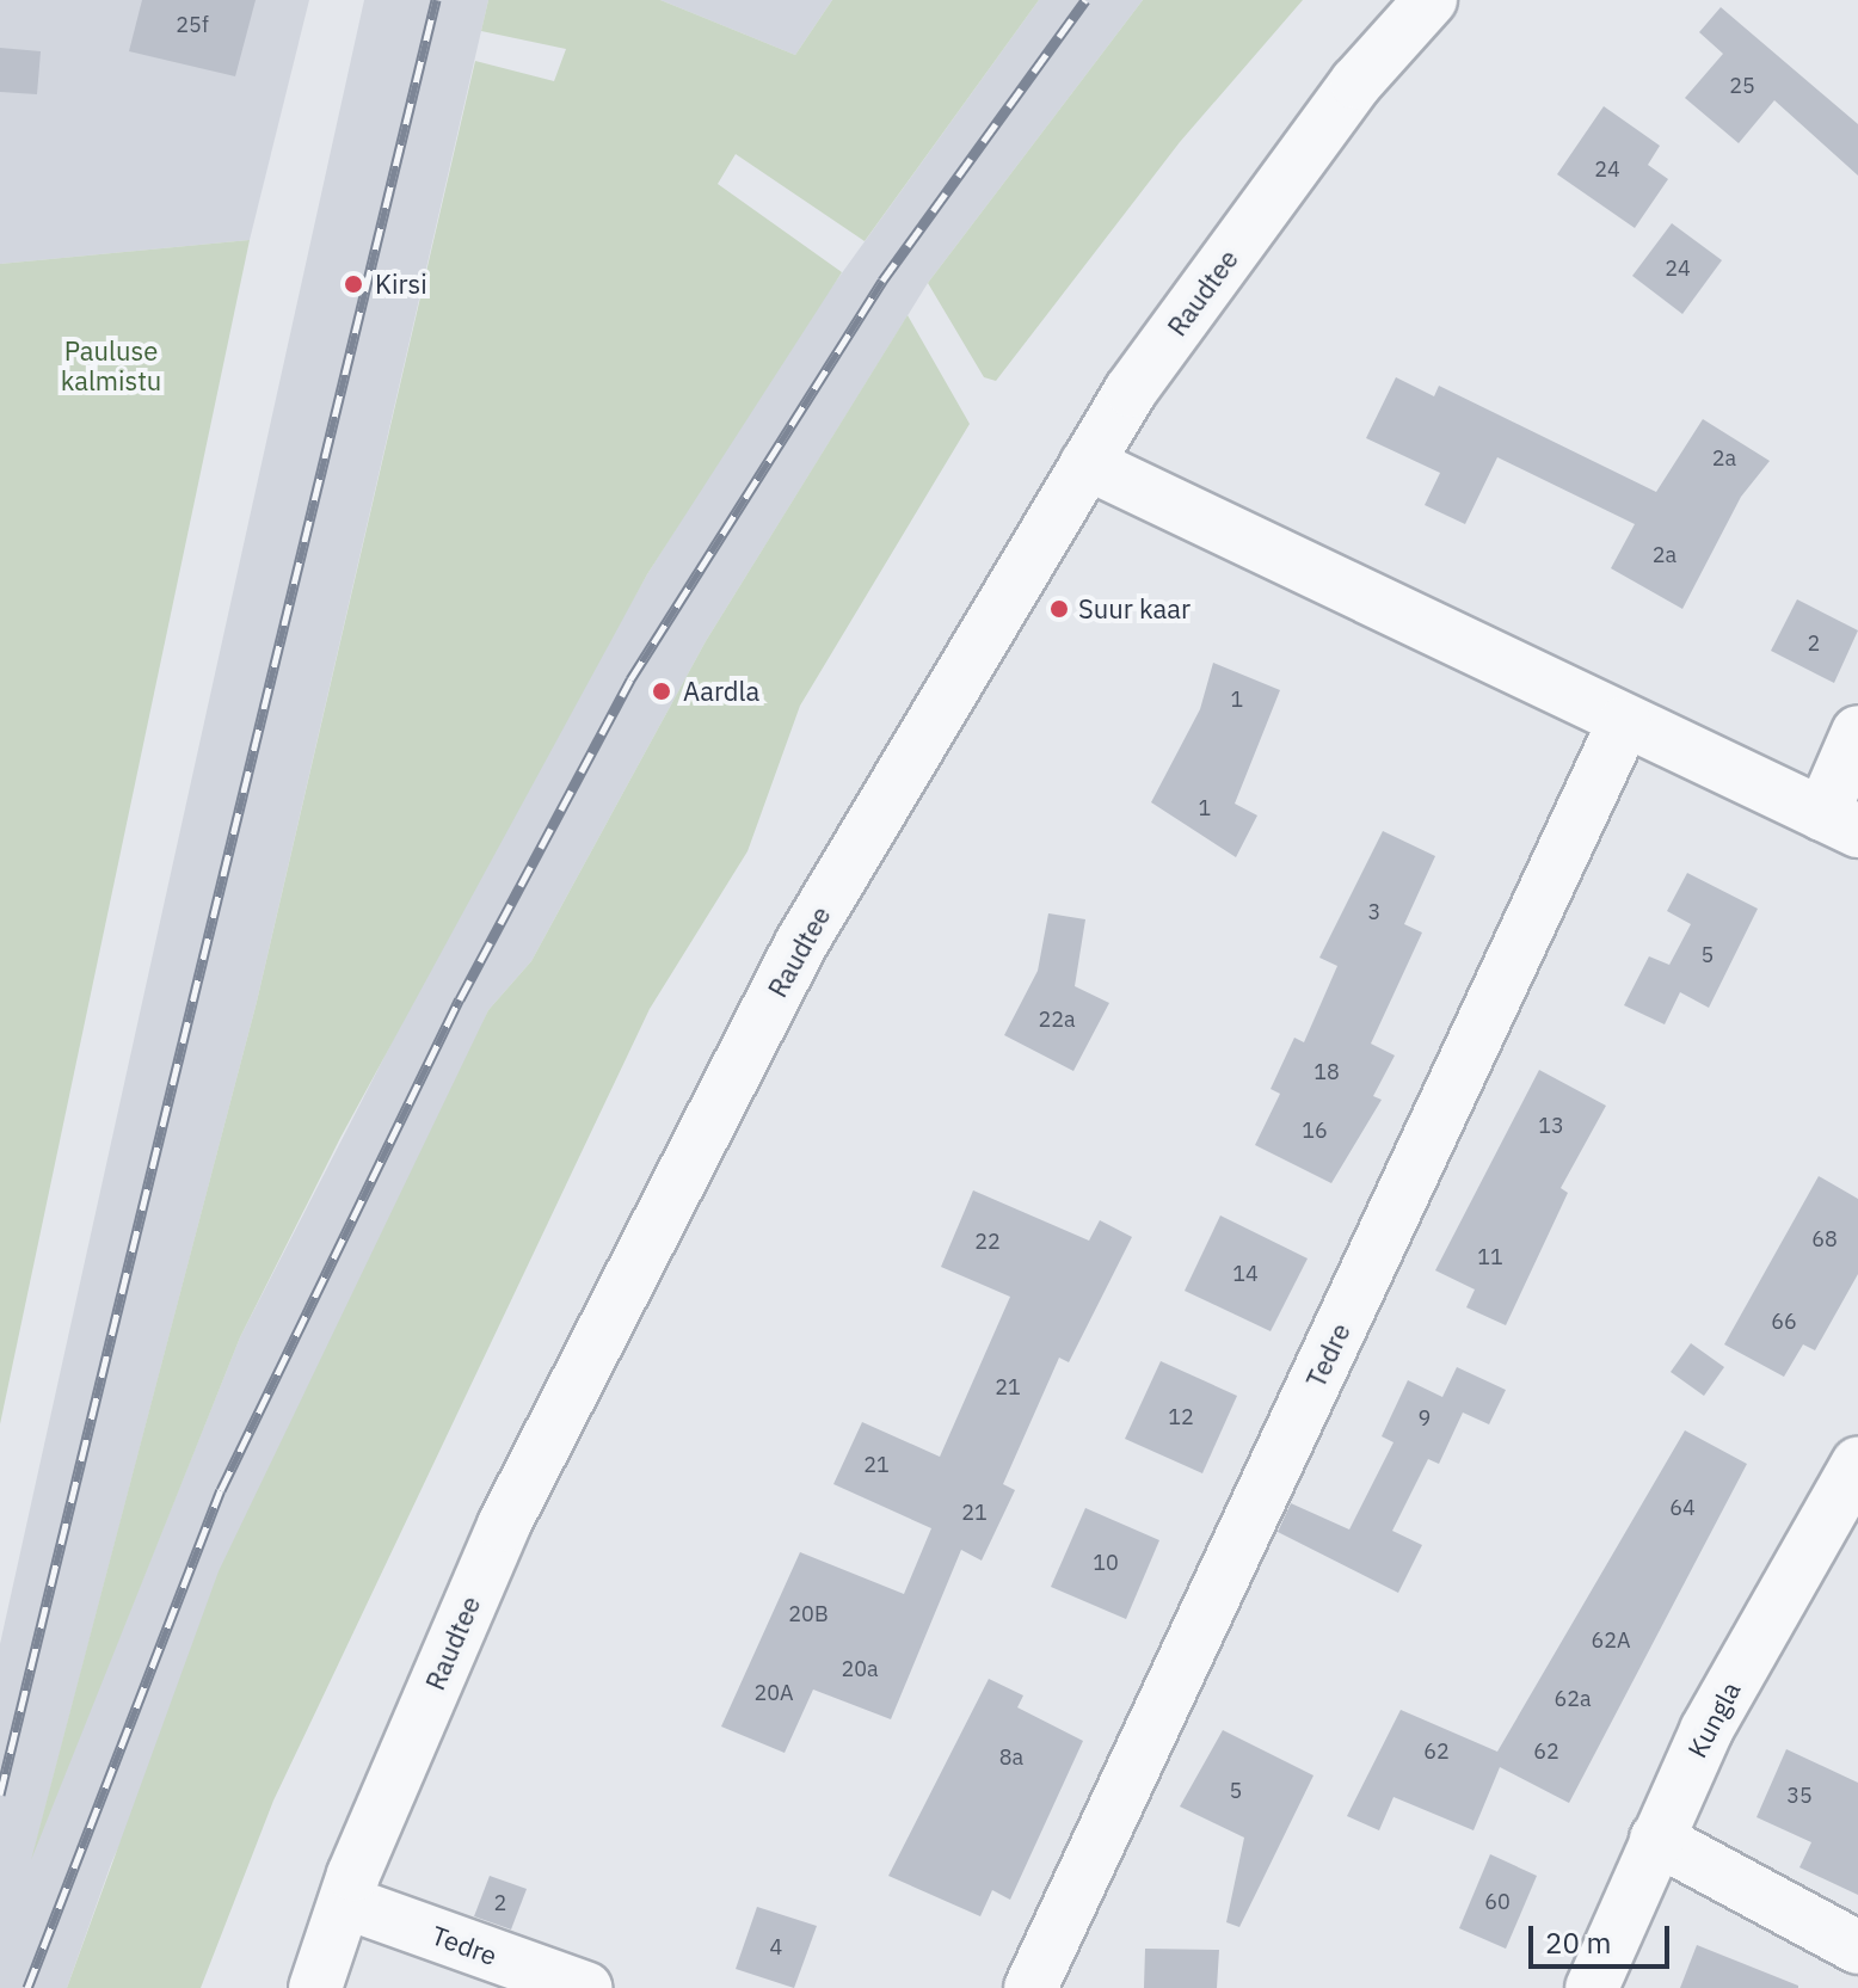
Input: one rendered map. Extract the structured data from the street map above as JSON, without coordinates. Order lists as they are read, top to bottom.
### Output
{
  "streets": {
    "street": ["Raudtee", "Tedre", "Kungla"]
  },
  "crossings": [
    ["Raudtee", "Tedre"]
  ],
  "parks": ["Pauluse kalmistu"],
  "places": ["Kirsi", "Suur kaar", "Aardla"],
  "house_numbers": [
    "25f",
    "25",
    "24",
    "24",
    "2a",
    "2a",
    "2",
    "1",
    "1",
    "3",
    "5",
    "22a",
    "18",
    "13",
    "16",
    "68",
    "22",
    "11",
    "14",
    "66",
    "21",
    "12",
    "9",
    "21",
    "64",
    "21",
    "10",
    "20B",
    "62A",
    "20a",
    "20A",
    "62a",
    "62",
    "62",
    "8a",
    "5",
    "35",
    "60",
    "2",
    "4"
  ],
  "scale_bar": "20 m"
}
